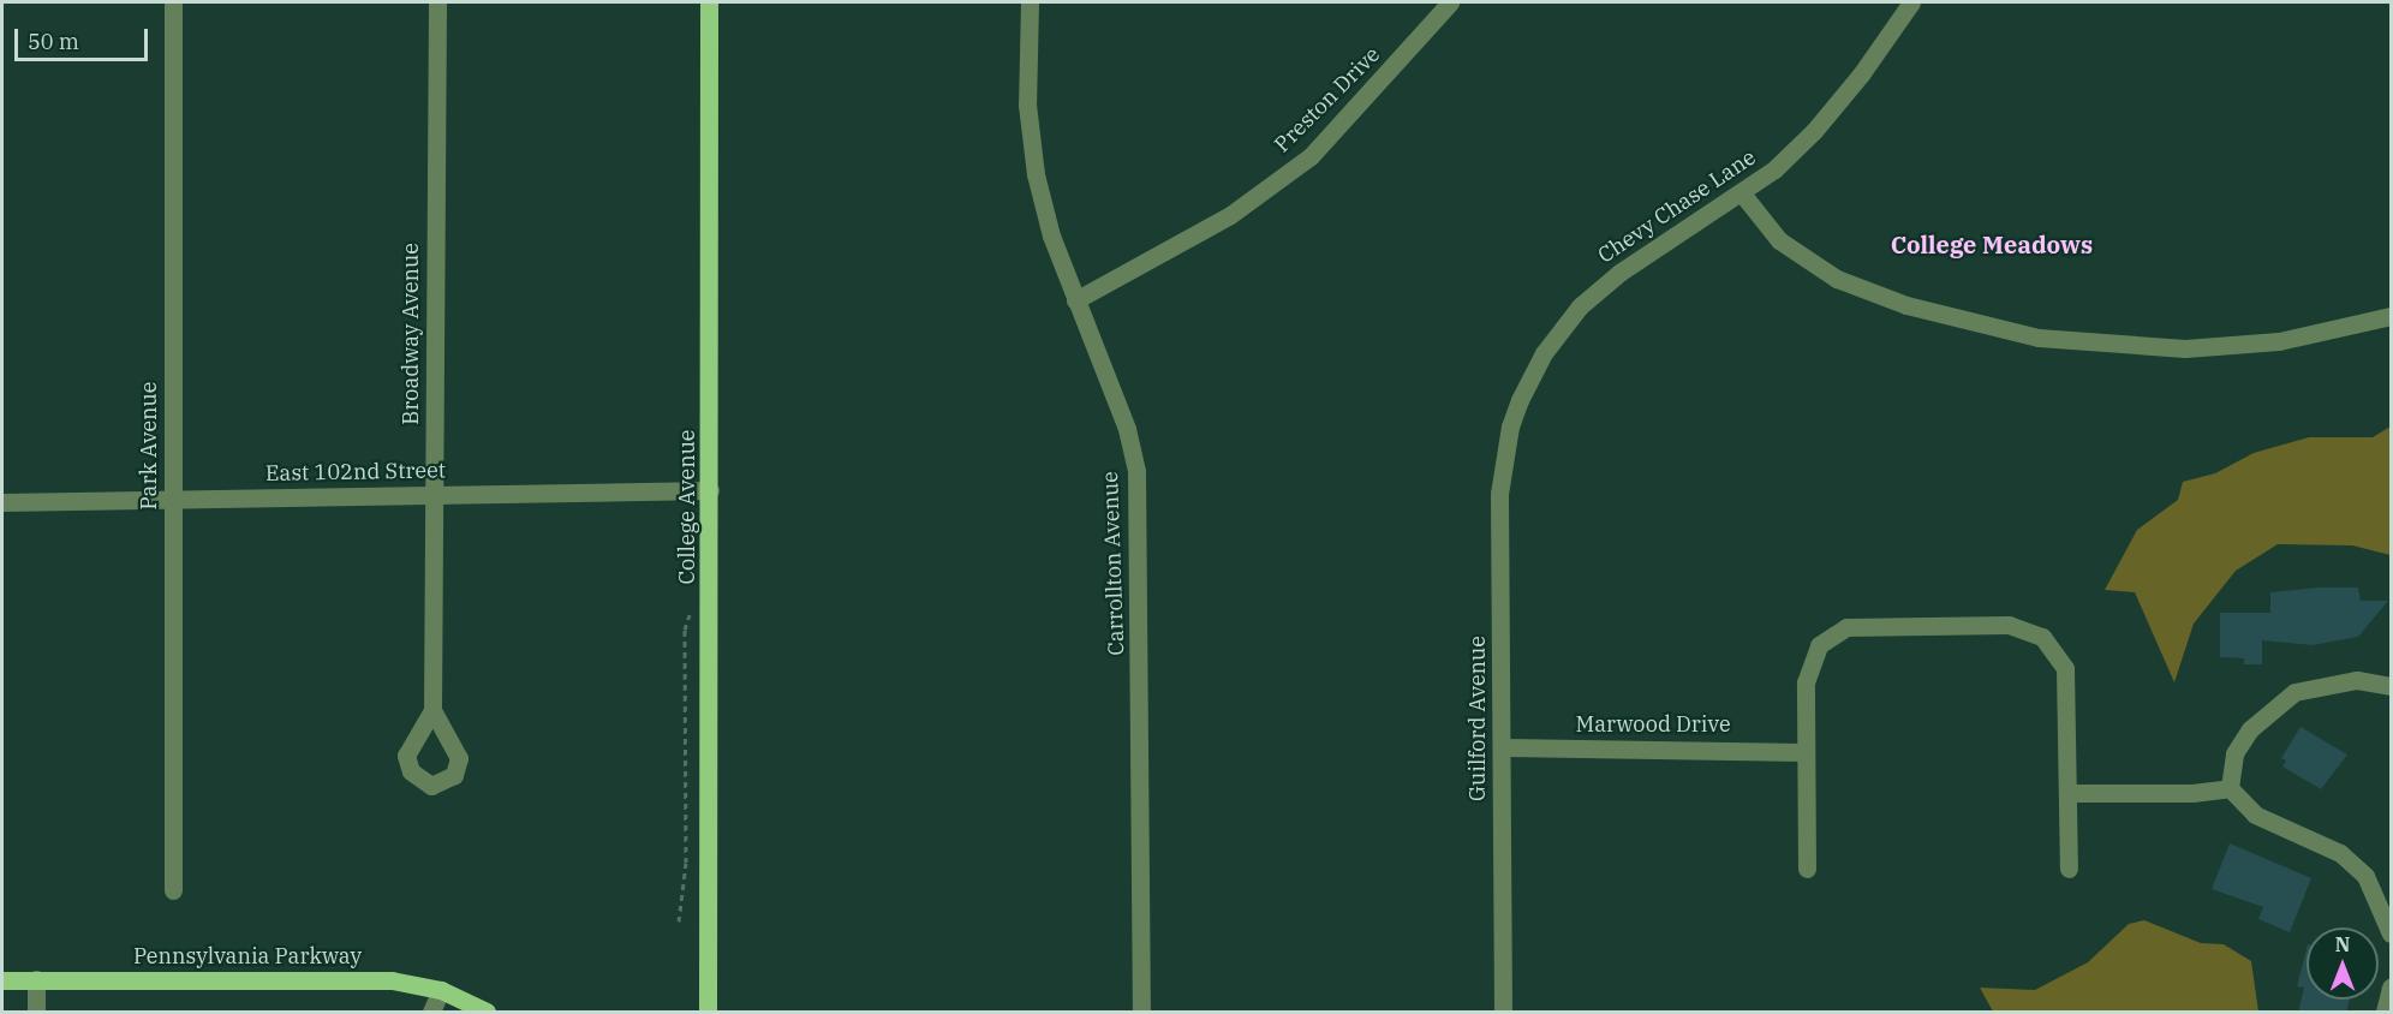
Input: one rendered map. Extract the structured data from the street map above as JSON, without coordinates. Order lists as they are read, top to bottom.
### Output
{
  "streets": {
    "main road": ["College Avenue", "Pennsylvania Parkway"],
    "street": [
      "Preston Drive",
      "Chevy Chase Lane",
      "Broadway Avenue",
      "Park Avenue",
      "East 102nd Street",
      "Carrollton Avenue",
      "Guilford Avenue",
      "Marwood Drive"
    ]
  },
  "crossings": [
    ["Preston Drive", "Carrollton Avenue"],
    ["Chevy Chase Lane", "Guilford Avenue"],
    ["Broadway Avenue", "East 102nd Street"],
    ["Park Avenue", "East 102nd Street"],
    ["East 102nd Street", "College Avenue"],
    ["Guilford Avenue", "Marwood Drive"]
  ],
  "districts": ["College Meadows"],
  "scale_bar": "50 m",
  "north": "top"
}
